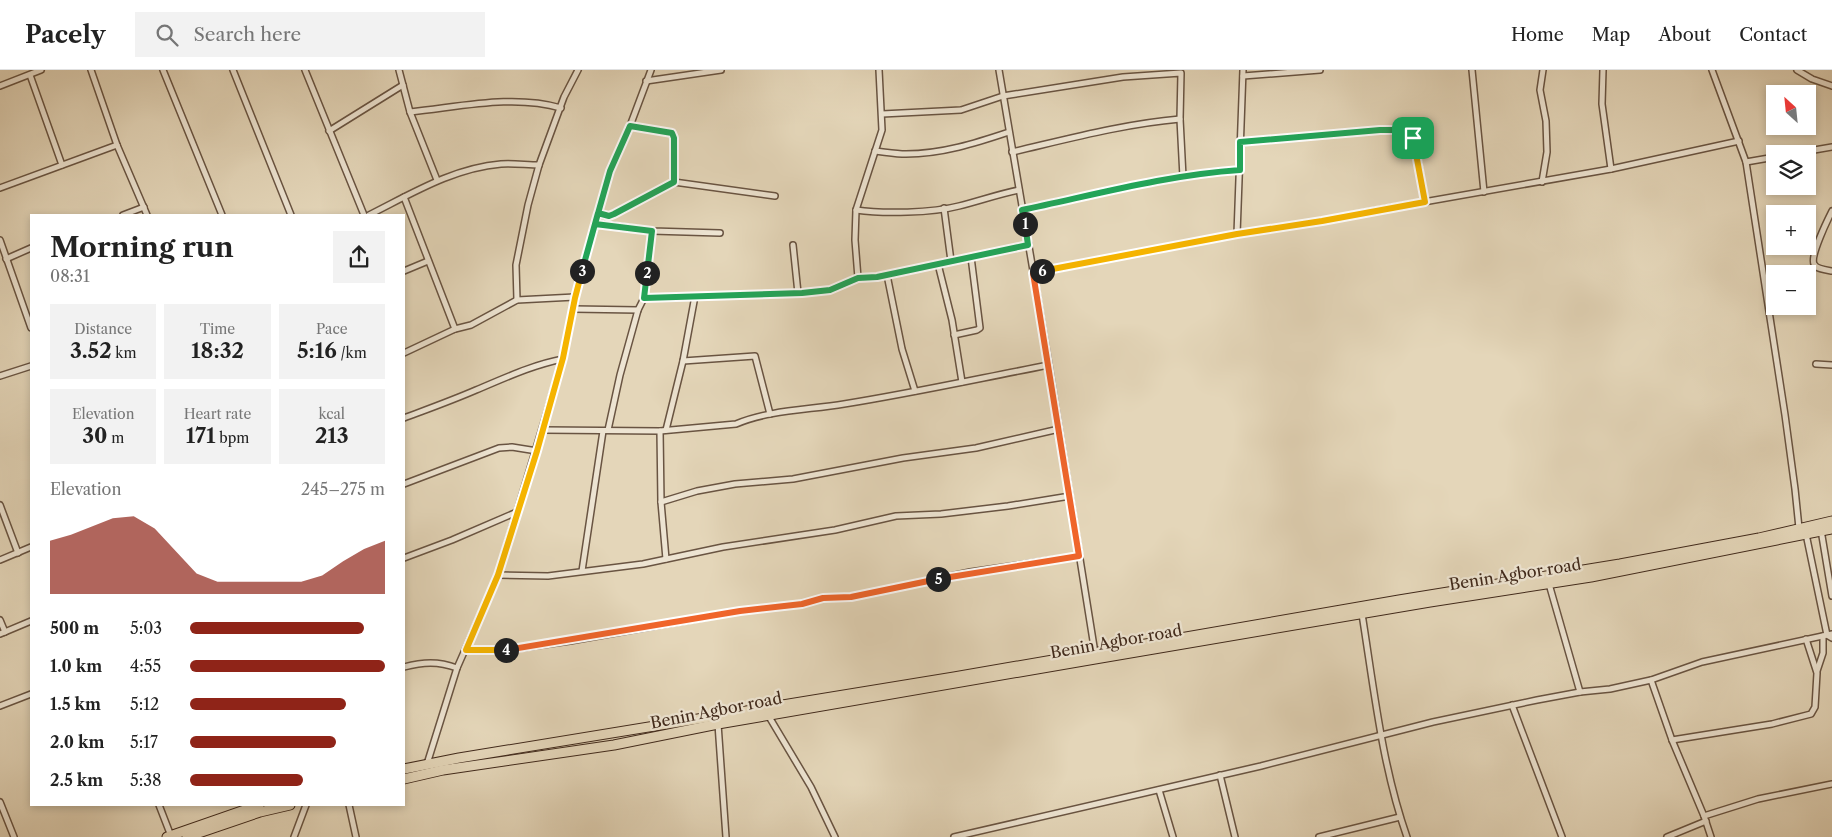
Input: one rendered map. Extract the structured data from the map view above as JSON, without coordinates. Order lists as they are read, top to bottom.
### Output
{
  "streets": {
    "highway": ["Benin Agbor road"]
  },
  "north": "top left",
  "page": {
    "header": "Pacely",
    "search": "Search here",
    "nav": [
      "Home",
      "Map",
      "About",
      "Contact"
    ],
    "map_buttons": ["+", "−"],
    "pins": [
      "1",
      "3",
      "6",
      "2",
      "5",
      "4"
    ],
    "heading": ["Morning run", "08:31"],
    "stats": [
      ["Distance", "3.52 km"],
      ["Time", "18:32"],
      ["Pace", "5:16 /km"],
      ["Elevation", "30 m"],
      ["Heart rate", "171 bpm"],
      ["kcal", "213"]
    ],
    "chart": ["Elevation", "245–275 m"],
    "list": [
      {
        "name": "500 m",
        "note": "5:03"
      },
      {
        "name": "1.0 km",
        "note": "4:55"
      },
      {
        "name": "1.5 km",
        "note": "5:12"
      },
      {
        "name": "2.0 km",
        "note": "5:17"
      },
      {
        "name": "2.5 km",
        "note": "5:38"
      }
    ]
  }
}
